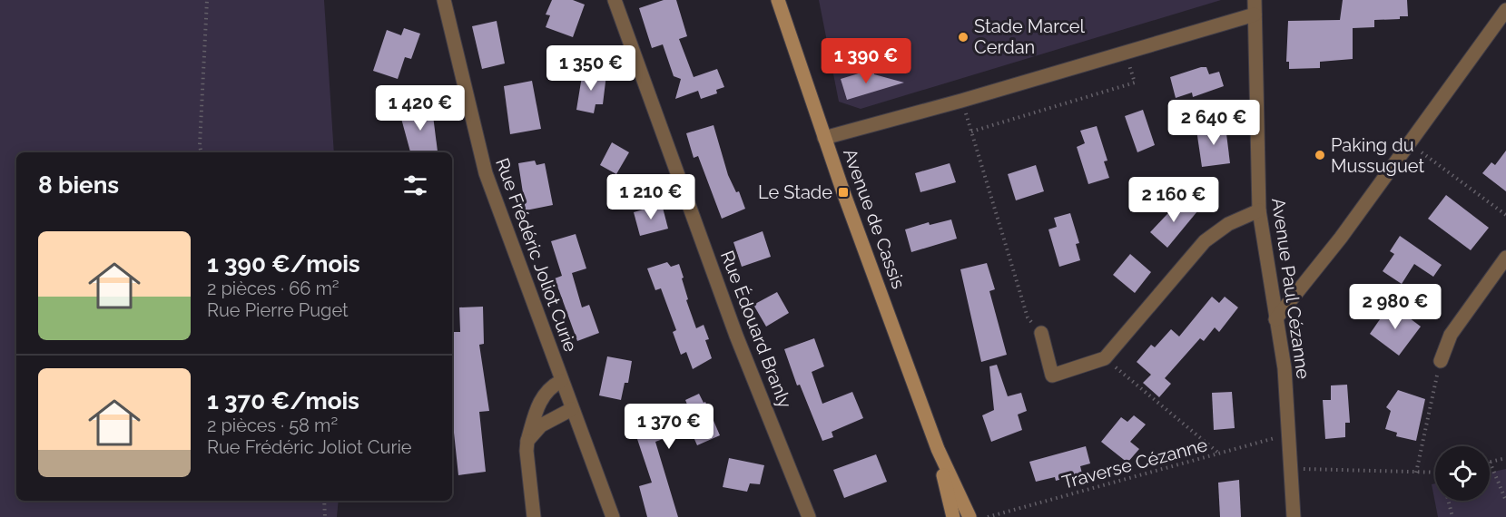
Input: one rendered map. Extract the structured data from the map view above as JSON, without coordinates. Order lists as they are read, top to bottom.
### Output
{
  "streets": {
    "main road": ["Avenue de Cassis"],
    "street": ["Rue Frédéric Joliot Curie", "Avenue Paul Cézanne", "Rue Édouard Branly"],
    "path": ["Traverse Cézanne"]
  },
  "crossings": [
    ["Avenue Paul Cézanne", "Traverse Cézanne"]
  ],
  "places": {
    "other": ["Stade Marcel Cerdan", "Paking du Mussuguet"],
    "transit": ["Le Stade"]
  },
  "page": {
    "price": [
      "1 390 €",
      "1 350 €",
      "1 420 €",
      "2 640 €",
      "1 210 €",
      "2 160 €",
      "2 980 €",
      "1 370 €"
    ],
    "heading": "8 biens",
    "list": [
      {
        "name": "1 390 €/mois",
        "note": "2 pièces · 66 m² · Rue Pierre Puget"
      },
      {
        "name": "1 370 €/mois",
        "note": "2 pièces · 58 m² · Rue Frédéric Joliot Curie"
      }
    ]
  }
}
